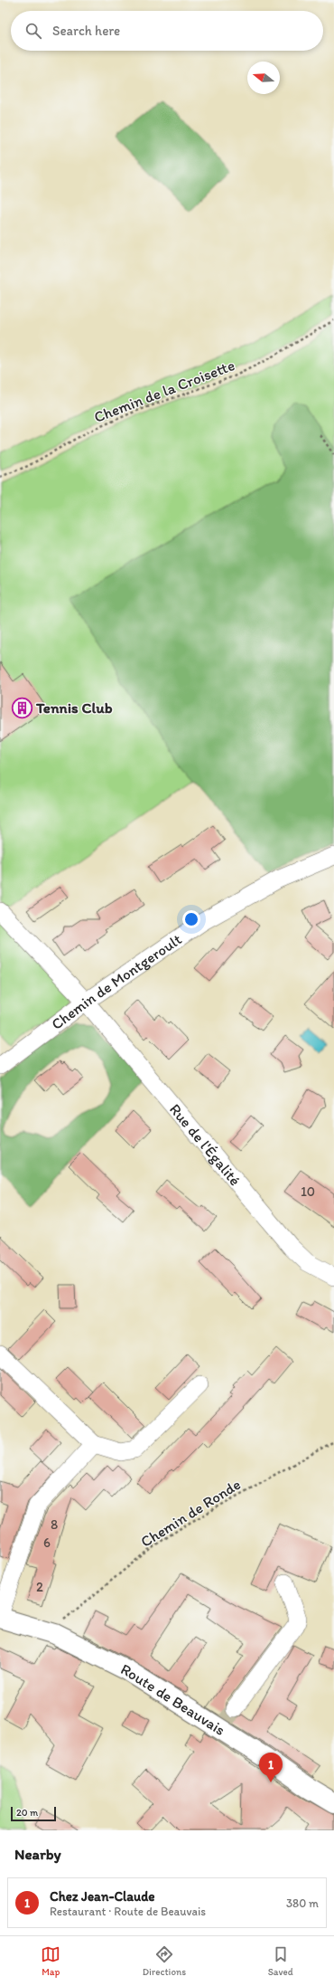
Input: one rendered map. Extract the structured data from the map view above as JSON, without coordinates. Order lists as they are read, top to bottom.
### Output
{
  "streets": {
    "main road": ["Route de Beauvais"],
    "street": ["Chemin de Montgeroult", "Rue de l'Égalité"],
    "path": ["Chemin de la Croisette", "Chemin de Ronde"]
  },
  "crossings": [
    ["Chemin de Montgeroult", "Rue de l'Égalité"],
    ["Chemin de Ronde", "Route de Beauvais"]
  ],
  "places": {
    "building": ["Tennis Club"]
  },
  "house_numbers": [
    "10",
    "8",
    "6",
    "2"
  ],
  "scale_bar": "20 m",
  "north": "left",
  "page": {
    "search": "Search here",
    "pins": "1",
    "scale": "20 m",
    "heading": "Nearby",
    "list": [
      {
        "mark": "1",
        "name": "Chez Jean-Claude",
        "note": "Restaurant · Route de Beauvais",
        "value": "380 m"
      }
    ],
    "nav": ["Map", "Directions", "Saved"]
  }
}
